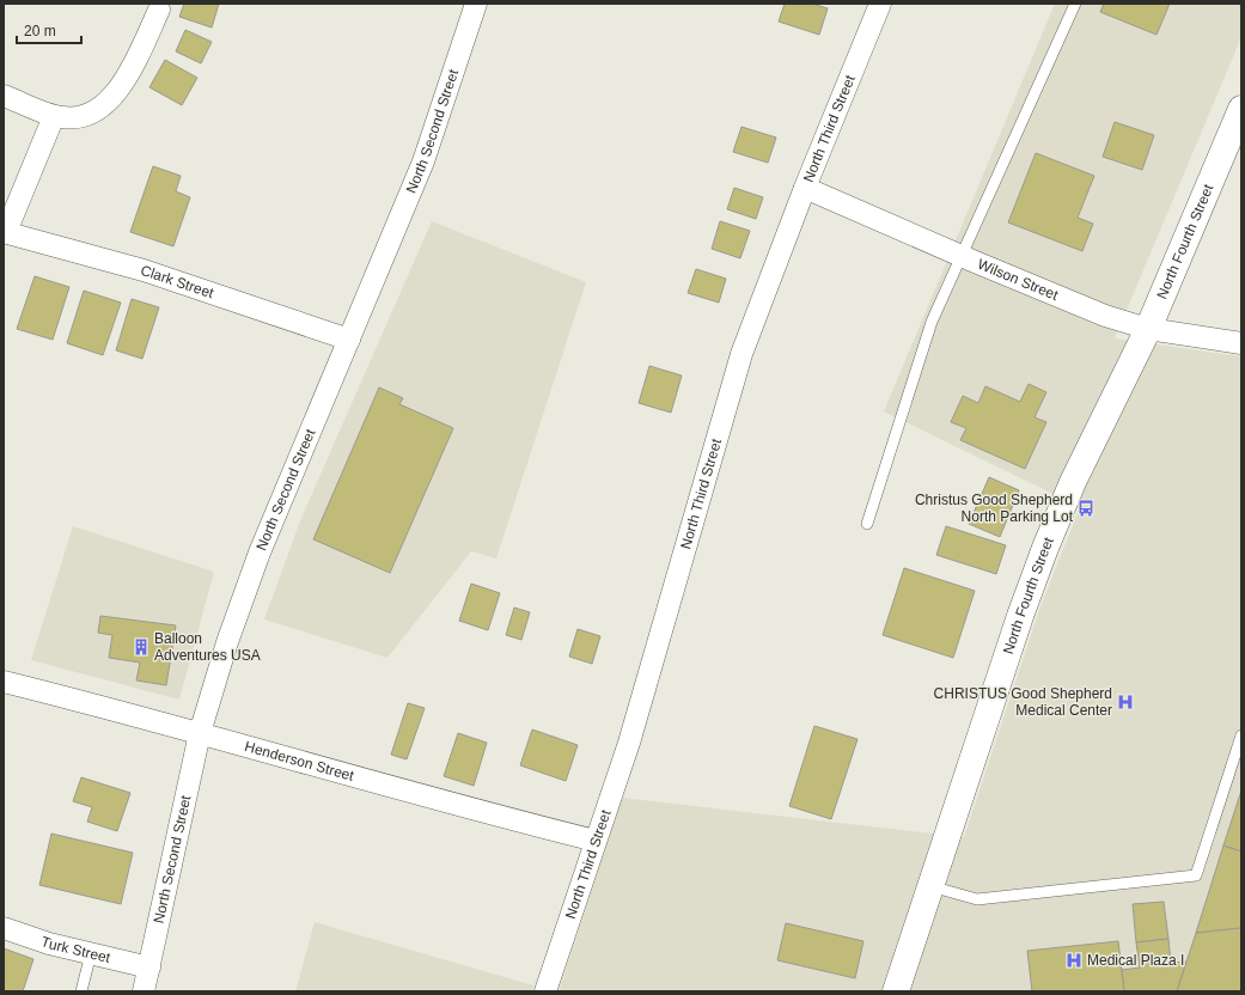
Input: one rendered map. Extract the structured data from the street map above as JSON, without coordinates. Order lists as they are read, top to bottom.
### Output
{
  "streets": {
    "main road": ["North Fourth Street"],
    "street": [
      "North Third Street",
      "North Second Street",
      "Wilson Street",
      "Clark Street",
      "Henderson Street",
      "Turk Street"
    ]
  },
  "crossings": [
    ["North Third Street", "Wilson Street"],
    ["North Third Street", "Henderson Street"],
    ["North Second Street", "Clark Street"],
    ["North Second Street", "Henderson Street"],
    ["North Second Street", "Turk Street"],
    ["North Fourth Street", "Wilson Street"]
  ],
  "places": {
    "bus stop": ["Christus Good Shepherd North Parking Lot"],
    "building": ["Balloon Adventures USA"],
    "hospital": ["CHRISTUS Good Shepherd Medical Center", "Medical Plaza I"]
  },
  "scale_bar": "20 m"
}
